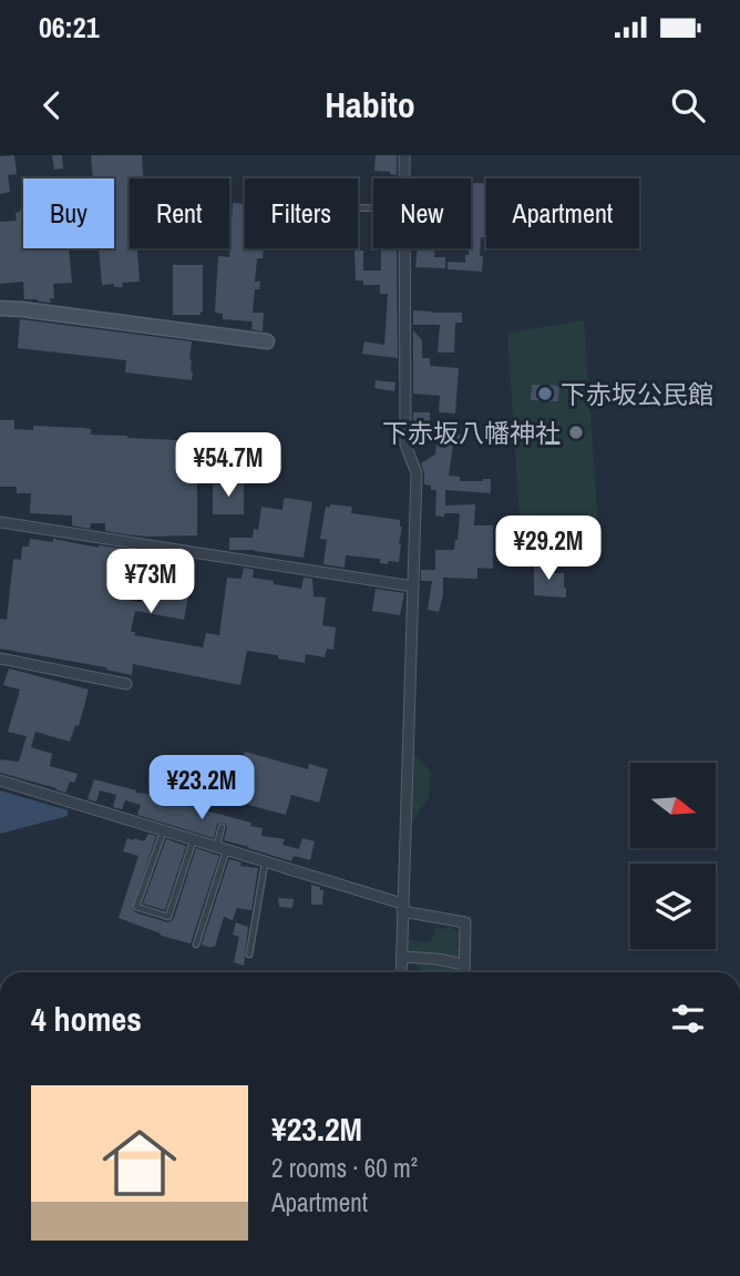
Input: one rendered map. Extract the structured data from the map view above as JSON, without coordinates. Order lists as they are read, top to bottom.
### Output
{
  "places": ["下赤坂公民館", "下赤坂八幡神社"],
  "north": "right",
  "page": {
    "status": "06:21",
    "header": "Habito",
    "chip": [
      "Buy",
      "Rent",
      "Filters",
      "New",
      "Apartment"
    ],
    "price": [
      "¥54.7M",
      "¥29.2M",
      "¥73M",
      "¥23.2M"
    ],
    "heading": "4 homes",
    "list": [
      {
        "name": "¥23.2M",
        "note": "2 rooms · 60 m² · Apartment"
      }
    ]
  }
}
